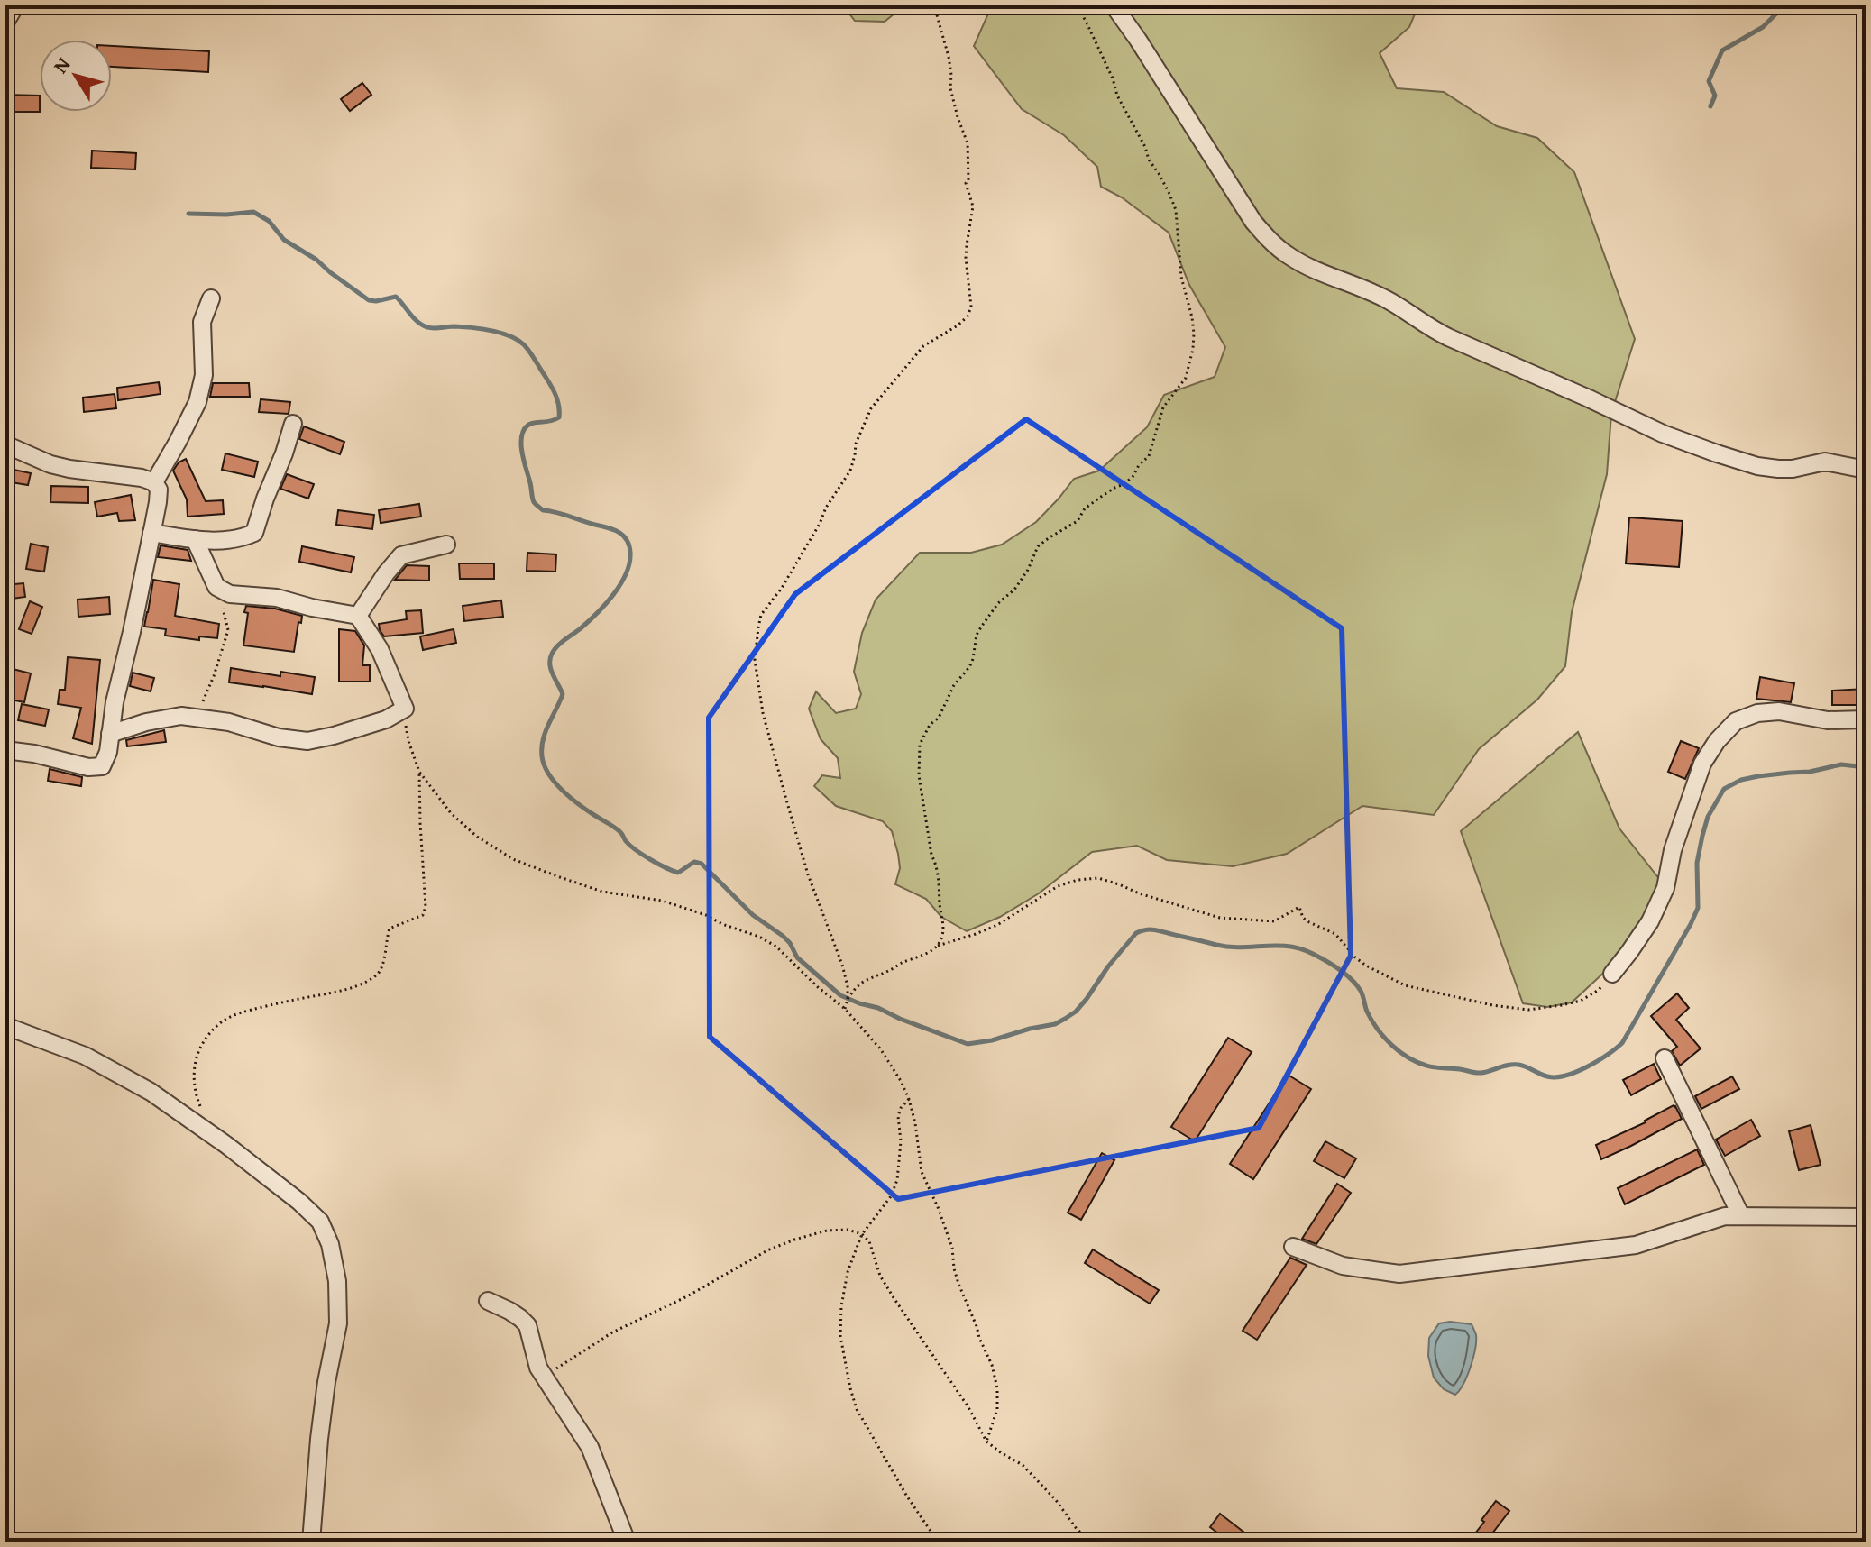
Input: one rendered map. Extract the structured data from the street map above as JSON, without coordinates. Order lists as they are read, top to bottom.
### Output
{
  "north": "top left"
}
